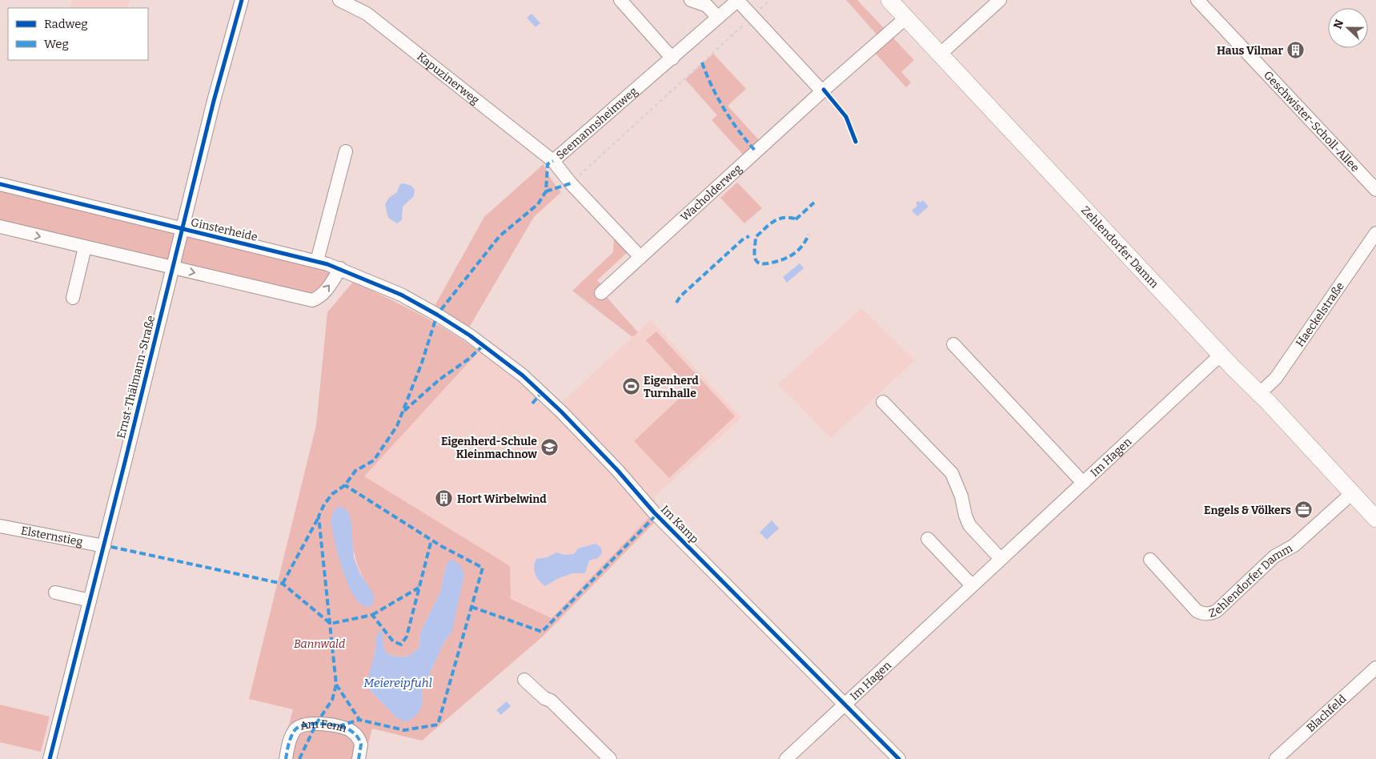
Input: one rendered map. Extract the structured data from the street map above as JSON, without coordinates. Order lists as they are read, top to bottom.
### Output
{
  "streets": {
    "main road": ["Zehlendorfer Damm"],
    "street": [
      "Kapuzinerweg",
      "Geschwister-Scholl-Allee",
      "Seemannsheimweg",
      "Wacholderweg",
      "Ginsterheide",
      "Haeckelstraße",
      "Ernst-Thälmann-Straße",
      "Im Hagen",
      "Im Kamp",
      "Elsternstieg",
      "Blachfeld",
      "Am Fenn"
    ]
  },
  "crossings": [
    ["Kapuzinerweg", "Seemannsheimweg"],
    ["Seemannsheimweg", "Wacholderweg"],
    ["Wacholderweg", "Zehlendorfer Damm"],
    ["Ginsterheide", "Ernst-Thälmann-Straße"],
    ["Ginsterheide", "Im Kamp"],
    ["Zehlendorfer Damm", "Haeckelstraße"],
    ["Zehlendorfer Damm", "Im Hagen"],
    ["Ernst-Thälmann-Straße", "Elsternstieg"],
    ["Im Hagen", "Im Kamp"]
  ],
  "water": ["Meiereipfuhl"],
  "parks": ["Bannwald"],
  "places": {
    "building": ["Haus Vilmar", "Hort Wirbelwind"],
    "sports": ["Eigenherd Turnhalle"],
    "school or university": ["Eigenherd-Schule Kleinmachnow"],
    "office": ["Engels & Völkers"]
  },
  "legend": ["Radweg", "Weg"],
  "north": "left"
}
